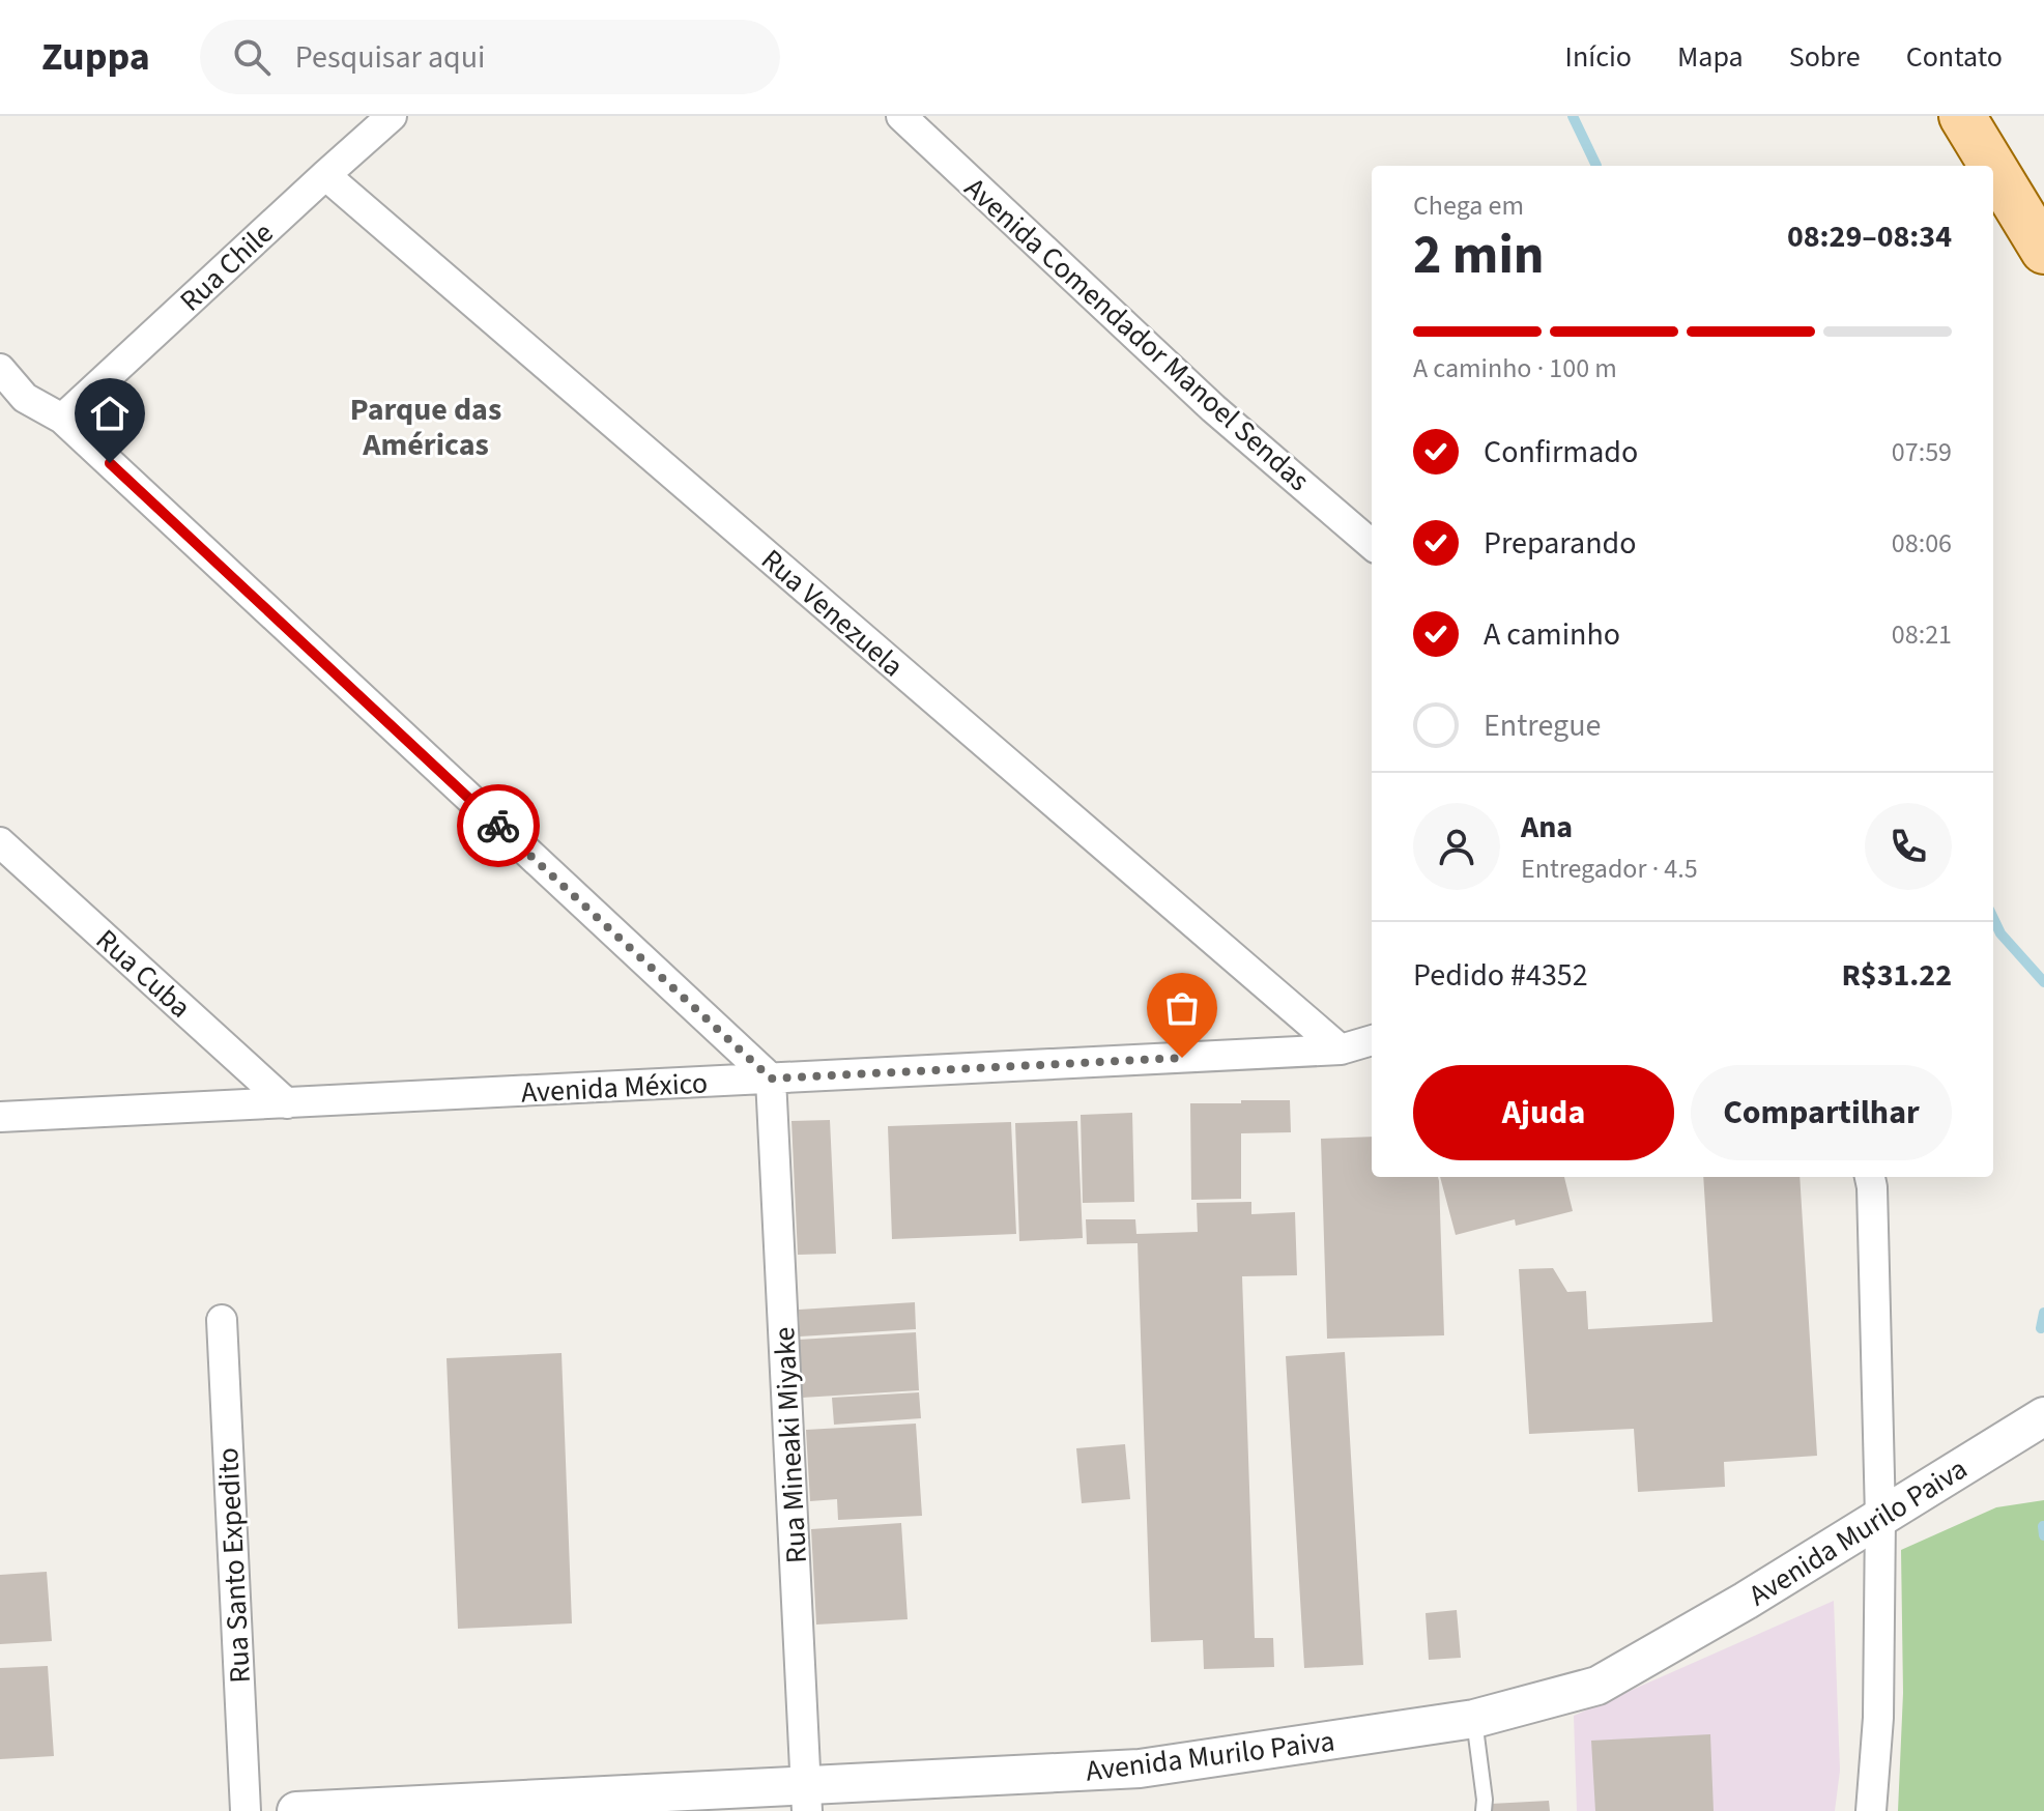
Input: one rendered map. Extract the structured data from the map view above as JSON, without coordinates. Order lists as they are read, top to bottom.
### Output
{
  "streets": {
    "street": [
      "Rua Chile",
      "Avenida Comendador Manoel Sendas",
      "Rua Venezuela",
      "Rua Cuba",
      "Avenida México",
      "Rua Mineaki Miyake",
      "Avenida Murilo Paiva",
      "Rua Santo Expedito"
    ]
  },
  "crossings": [
    ["Rua Chile", "Rua Venezuela"],
    ["Rua Venezuela", "Avenida México"],
    ["Rua Cuba", "Avenida México"],
    ["Avenida México", "Rua Mineaki Miyake"],
    ["Rua Mineaki Miyake", "Avenida Murilo Paiva"]
  ],
  "districts": ["Parque das Américas"],
  "page": {
    "header": "Zuppa",
    "search": "Pesquisar aqui",
    "nav": [
      "Início",
      "Mapa",
      "Sobre",
      "Contato"
    ],
    "heading": ["2 min", "Chega em", "08:29–08:34"],
    "panel": [
      "Ana",
      "Entregador · 4.5",
      "Pedido #4352",
      "R$31.22"
    ],
    "bar": "A caminho · 100 m",
    "list": [
      ["Confirmado", "07:59"],
      ["Preparando", "08:06"],
      ["A caminho", "08:21"],
      "Entregue"
    ],
    "buttons": ["Ajuda", "Compartilhar"]
  }
}
